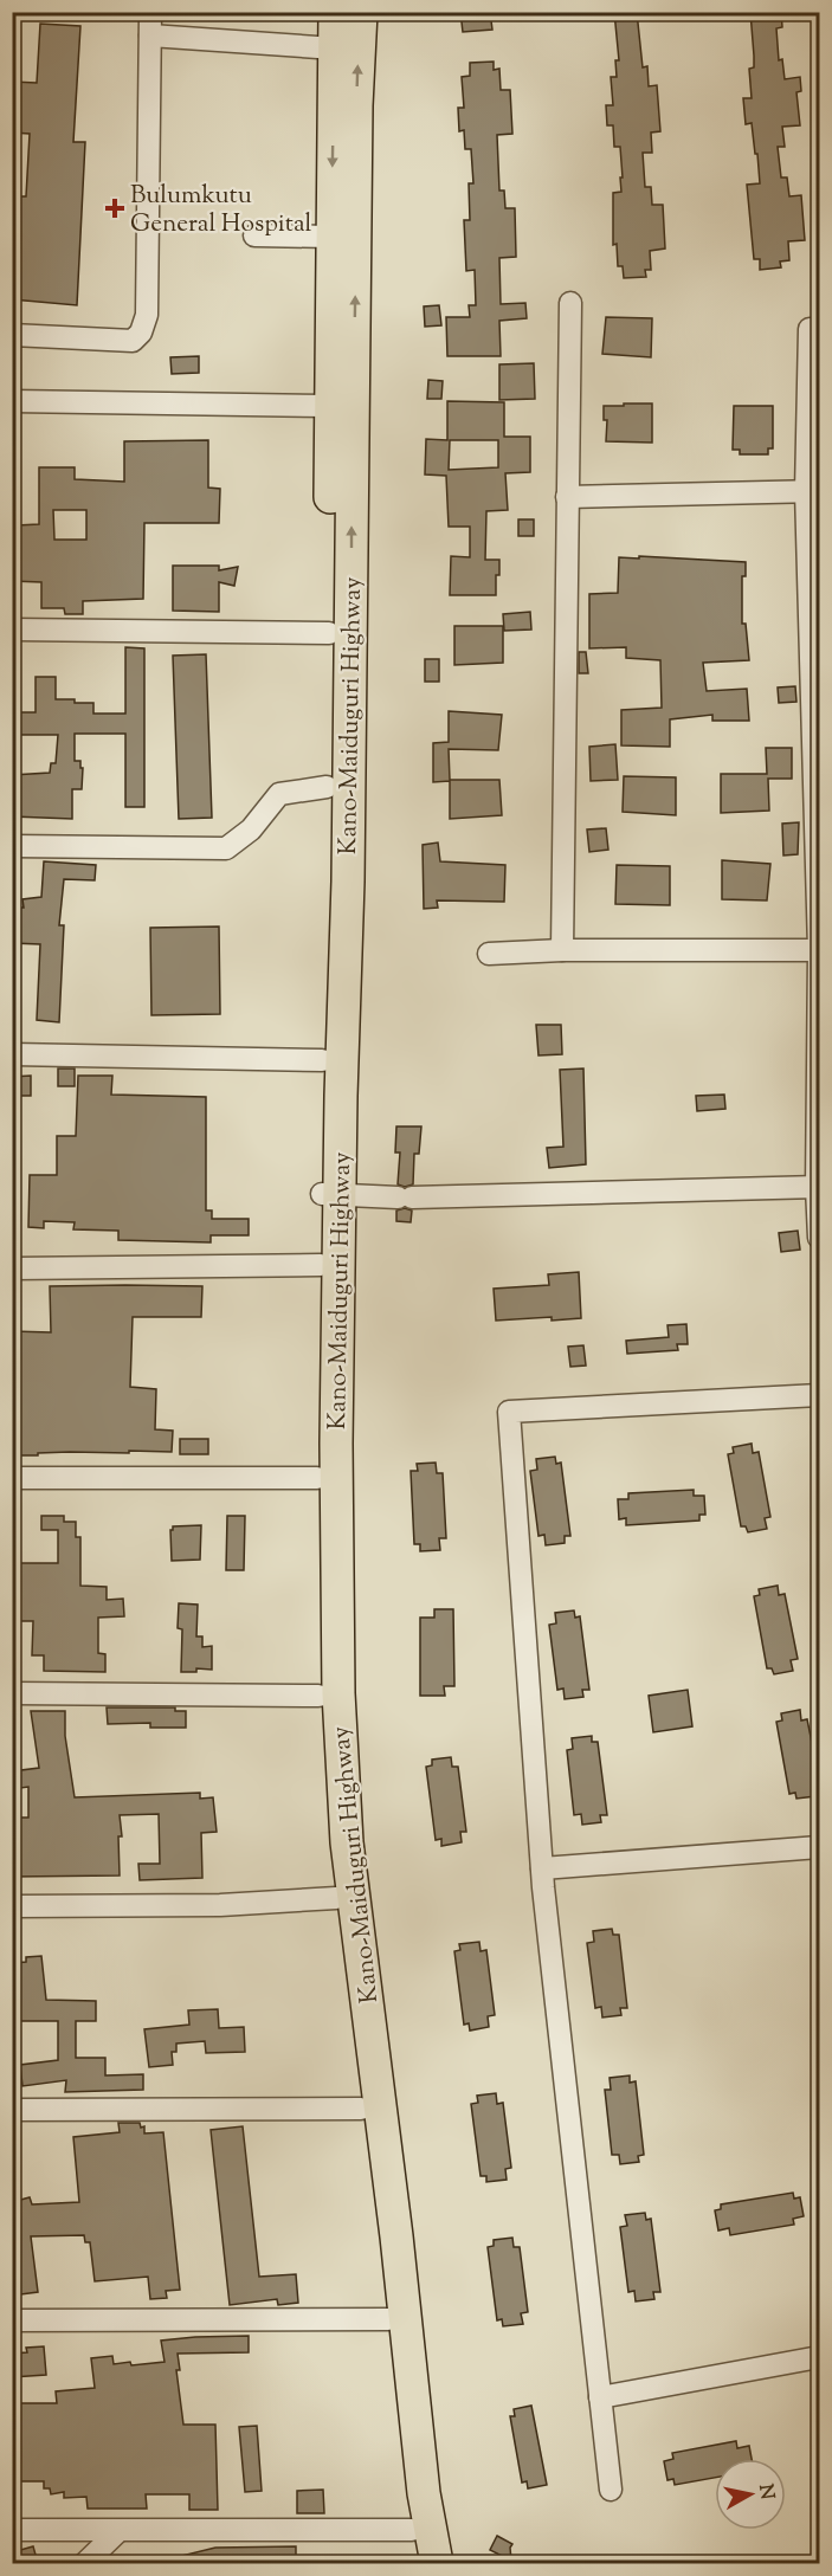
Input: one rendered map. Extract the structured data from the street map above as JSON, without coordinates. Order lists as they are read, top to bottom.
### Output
{
  "streets": {
    "highway": ["Kano-Maiduguri Highway"]
  },
  "places": {
    "health": ["Bulumkutu General Hospital"]
  },
  "north": "right"
}
